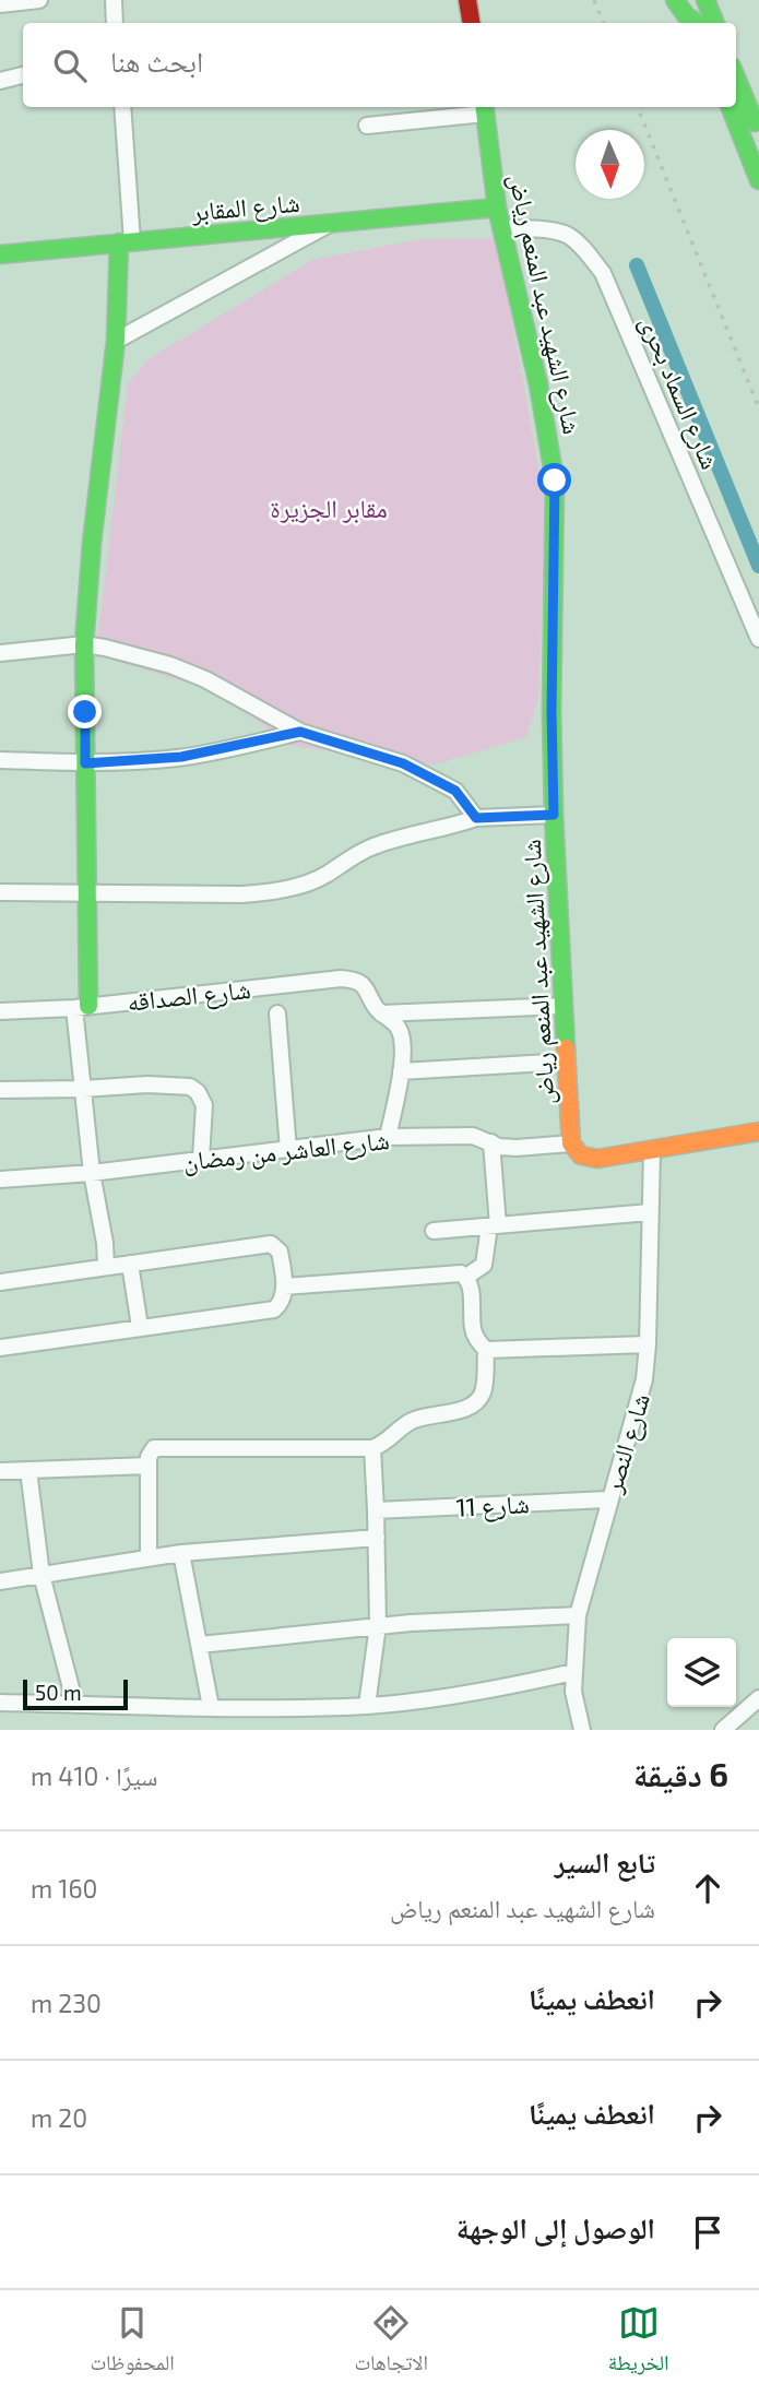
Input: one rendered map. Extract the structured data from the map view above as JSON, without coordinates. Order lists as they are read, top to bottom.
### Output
{
  "streets": {
    "main road": ["شارع المقابر", "شارع الشهيد عبد المنعم رياض"],
    "street": [
      "شارع السماد بحرى",
      "شارع الصداقه",
      "شارع العاشر من رمضان",
      "شارع النصر",
      "شارع 11"
    ]
  },
  "crossings": [
    ["شارع المقابر", "شارع الشهيد عبد المنعم رياض"],
    ["شارع الشهيد عبد المنعم رياض", "شارع السماد بحرى"],
    ["شارع الشهيد عبد المنعم رياض", "شارع العاشر من رمضان"],
    ["شارع النصر", "شارع 11"]
  ],
  "parks": ["مقابر الجزيرة"],
  "scale_bar": "50 m",
  "north": "bottom",
  "page": {
    "search": "ابحث هنا",
    "scale": "50 m",
    "heading": ["6 دقيقة", "سيرًا · 410 m"],
    "list": [
      ["تابع السير", "شارع الشهيد عبد المنعم رياض", "160 m"],
      ["انعطف يمينًا", "230 m"],
      ["انعطف يمينًا", "20 m"],
      "الوصول إلى الوجهة"
    ],
    "nav": ["الخريطة", "الاتجاهات", "المحفوظات"]
  }
}
